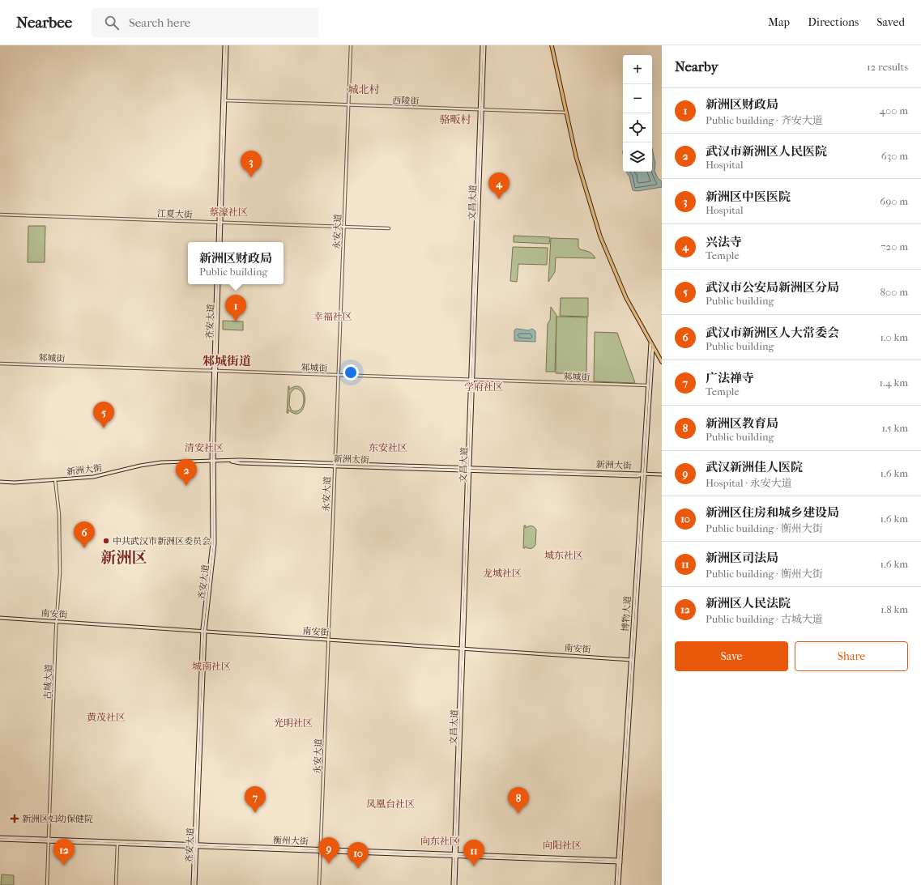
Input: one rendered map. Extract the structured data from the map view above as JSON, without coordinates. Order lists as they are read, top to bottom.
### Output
{
  "streets": {
    "main road": [
      "文昌大道",
      "齐安大道",
      "新洲大街",
      "南安街",
      "博物大道",
      "衡州大街"
    ],
    "street": [
      "西陵街",
      "江夏大街",
      "永安大道",
      "邾城街",
      "古城大道"
    ]
  },
  "crossings": [
    ["西陵街", "文昌大道"],
    ["西陵街", "永安大道"],
    ["文昌大道", "邾城街"],
    ["文昌大道", "新洲大街"],
    ["文昌大道", "南安街"],
    ["文昌大道", "衡州大街"],
    ["江夏大街", "永安大道"],
    ["永安大道", "邾城街"],
    ["永安大道", "新洲大街"],
    ["永安大道", "南安街"],
    ["永安大道", "衡州大街"],
    ["齐安大道", "邾城街"],
    ["齐安大道", "新洲大街"],
    ["齐安大道", "南安街"],
    ["齐安大道", "衡州大街"],
    ["邾城街", "博物大道"],
    ["新洲大街", "博物大道"],
    ["新洲大街", "古城大道"],
    ["南安街", "博物大道"],
    ["南安街", "古城大道"],
    ["博物大道", "衡州大街"],
    ["古城大道", "衡州大街"]
  ],
  "districts": [
    "城北村",
    "骆畈村",
    "蔡濠社区",
    "幸福社区",
    "邾城街道",
    "学府社区",
    "清安社区",
    "东安社区",
    "城东社区",
    "新洲区",
    "龙城社区",
    "城南社区",
    "黄茂社区",
    "光明社区",
    "凤凰台社区",
    "向东社区",
    "向阳社区"
  ],
  "places": {
    "other": ["中共武汉市新洲区委员会"],
    "health": ["新洲区妇幼保健院"]
  },
  "page": {
    "header": "Nearbee",
    "search": "Search here",
    "nav": ["Map", "Directions", "Saved"],
    "heading": ["Nearby", "12 results"],
    "map_buttons": ["+", "−"],
    "list": [
      {
        "mark": "1",
        "name": "新洲区财政局",
        "note": "Public building · 齐安大道",
        "value": "400 m"
      },
      {
        "mark": "2",
        "name": "武汉市新洲区人民医院",
        "note": "Hospital",
        "value": "630 m"
      },
      {
        "mark": "3",
        "name": "新洲区中医医院",
        "note": "Hospital",
        "value": "690 m"
      },
      {
        "mark": "4",
        "name": "兴法寺",
        "note": "Temple",
        "value": "720 m"
      },
      {
        "mark": "5",
        "name": "武汉市公安局新洲区分局",
        "note": "Public building",
        "value": "800 m"
      },
      {
        "mark": "6",
        "name": "武汉市新洲区人大常委会",
        "note": "Public building",
        "value": "1.0 km"
      },
      {
        "mark": "7",
        "name": "广法禅寺",
        "note": "Temple",
        "value": "1.4 km"
      },
      {
        "mark": "8",
        "name": "新洲区教育局",
        "note": "Public building",
        "value": "1.5 km"
      },
      {
        "mark": "9",
        "name": "武汉新洲佳人医院",
        "note": "Hospital · 永安大道",
        "value": "1.6 km"
      },
      {
        "mark": "10",
        "name": "新洲区住房和城乡建设局",
        "note": "Public building · 衡州大街",
        "value": "1.6 km"
      },
      {
        "mark": "11",
        "name": "新洲区司法局",
        "note": "Public building · 衡州大街",
        "value": "1.6 km"
      },
      {
        "mark": "12",
        "name": "新洲区人民法院",
        "note": "Public building · 古城大道",
        "value": "1.8 km"
      }
    ],
    "pins": [
      "3",
      "4",
      "1",
      "5",
      "2",
      "6",
      "7",
      "8",
      "9",
      "12",
      "11",
      "10"
    ],
    "popup": ["新洲区财政局", "Public building"],
    "buttons": ["Save", "Share"]
  }
}
